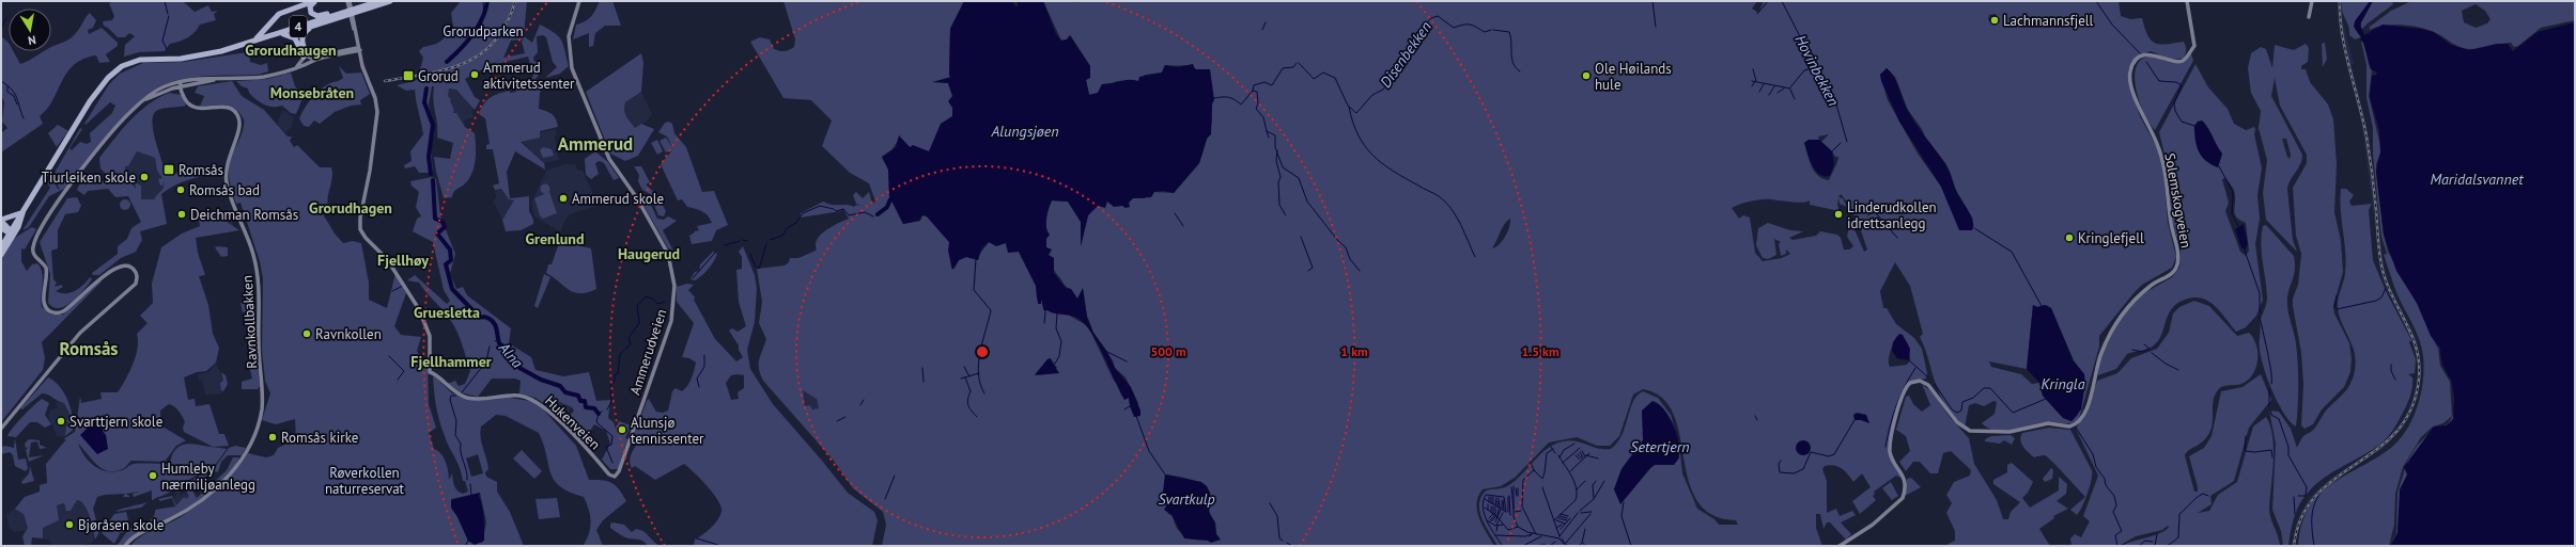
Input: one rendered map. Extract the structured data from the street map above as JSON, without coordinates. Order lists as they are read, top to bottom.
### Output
{
  "streets": {
    "highway": ["4"],
    "street": [
      "Solemskogveien",
      "Ravnkollbakken",
      "Ammerudveien",
      "Hukenveien"
    ]
  },
  "crossings": [
    ["Ammerudveien", "Hukenveien"]
  ],
  "districts": [
    "Grorudhaugen",
    "Monsebråten",
    "Ammerud",
    "Grorudhagen",
    "Grenlund",
    "Haugerud",
    "Fjellhøy",
    "Gruesletta",
    "Romsås",
    "Fjellhammer"
  ],
  "water": [
    "Disenbekken",
    "Hovinbekken",
    "Alungsjøen",
    "Maridalsvannet",
    "Alna",
    "Kringla",
    "Setertjern",
    "Svartkulp"
  ],
  "parks": ["Grorudparken", "Røverkollen naturreservat"],
  "places": {
    "other": [
      "Lachmannsfjell",
      "Ammerud aktivitetssenter",
      "Ole Høilands hule",
      "Tiurleiken skole",
      "Romsås bad",
      "Ammerud skole",
      "Deichman Romsås",
      "Linderudkollen idrettsanlegg",
      "Kringlefjell",
      "Ravnkollen",
      "Svarttjern skole",
      "Alunsjø tennissenter",
      "Romsås kirke",
      "Humleby nærmiljøanlegg",
      "Bjøråsen skole"
    ],
    "transit": ["Grorud", "Romsås"]
  },
  "north": "bottom",
  "rings": ["500 m", "1 km", "1.5 km"]
}
